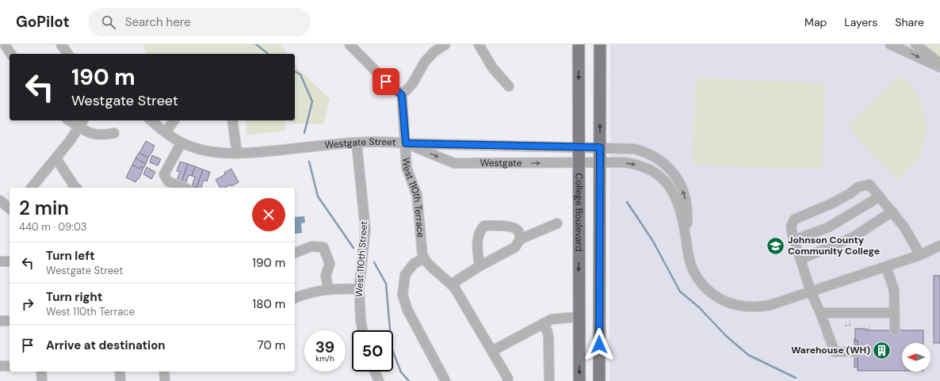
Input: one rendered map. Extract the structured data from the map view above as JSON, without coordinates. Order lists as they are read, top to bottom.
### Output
{
  "streets": {
    "main road": ["College Boulevard"],
    "street": [
      "Westgate Street",
      "Westgate",
      "West 110th Terrace",
      "West 110th Street"
    ]
  },
  "crossings": [
    ["Westgate Street", "Westgate"],
    ["Westgate Street", "West 110th Terrace"],
    ["Westgate Street", "College Boulevard"],
    ["Westgate Street", "West 110th Street"],
    ["Westgate", "West 110th Terrace"],
    ["Westgate", "College Boulevard"]
  ],
  "one_way": ["Westgate"],
  "places": {
    "school or university": ["Johnson County Community College"],
    "building": ["Warehouse (WH)"]
  },
  "north": "left",
  "page": {
    "header": "GoPilot",
    "search": "Search here",
    "nav": ["Map", "Layers", "Share"],
    "turn": ["190 m", "Westgate Street"],
    "heading": ["2 min", "440 m · 09:03"],
    "list": [
      {
        "name": "Turn left",
        "note": "Westgate Street",
        "value": "190 m"
      },
      {
        "name": "Turn right",
        "note": "West 110th Terrace",
        "value": "180 m"
      },
      {
        "name": "Arrive at destination",
        "value": "70 m"
      }
    ],
    "speed": "39 km/h",
    "limit": "50"
  }
}
